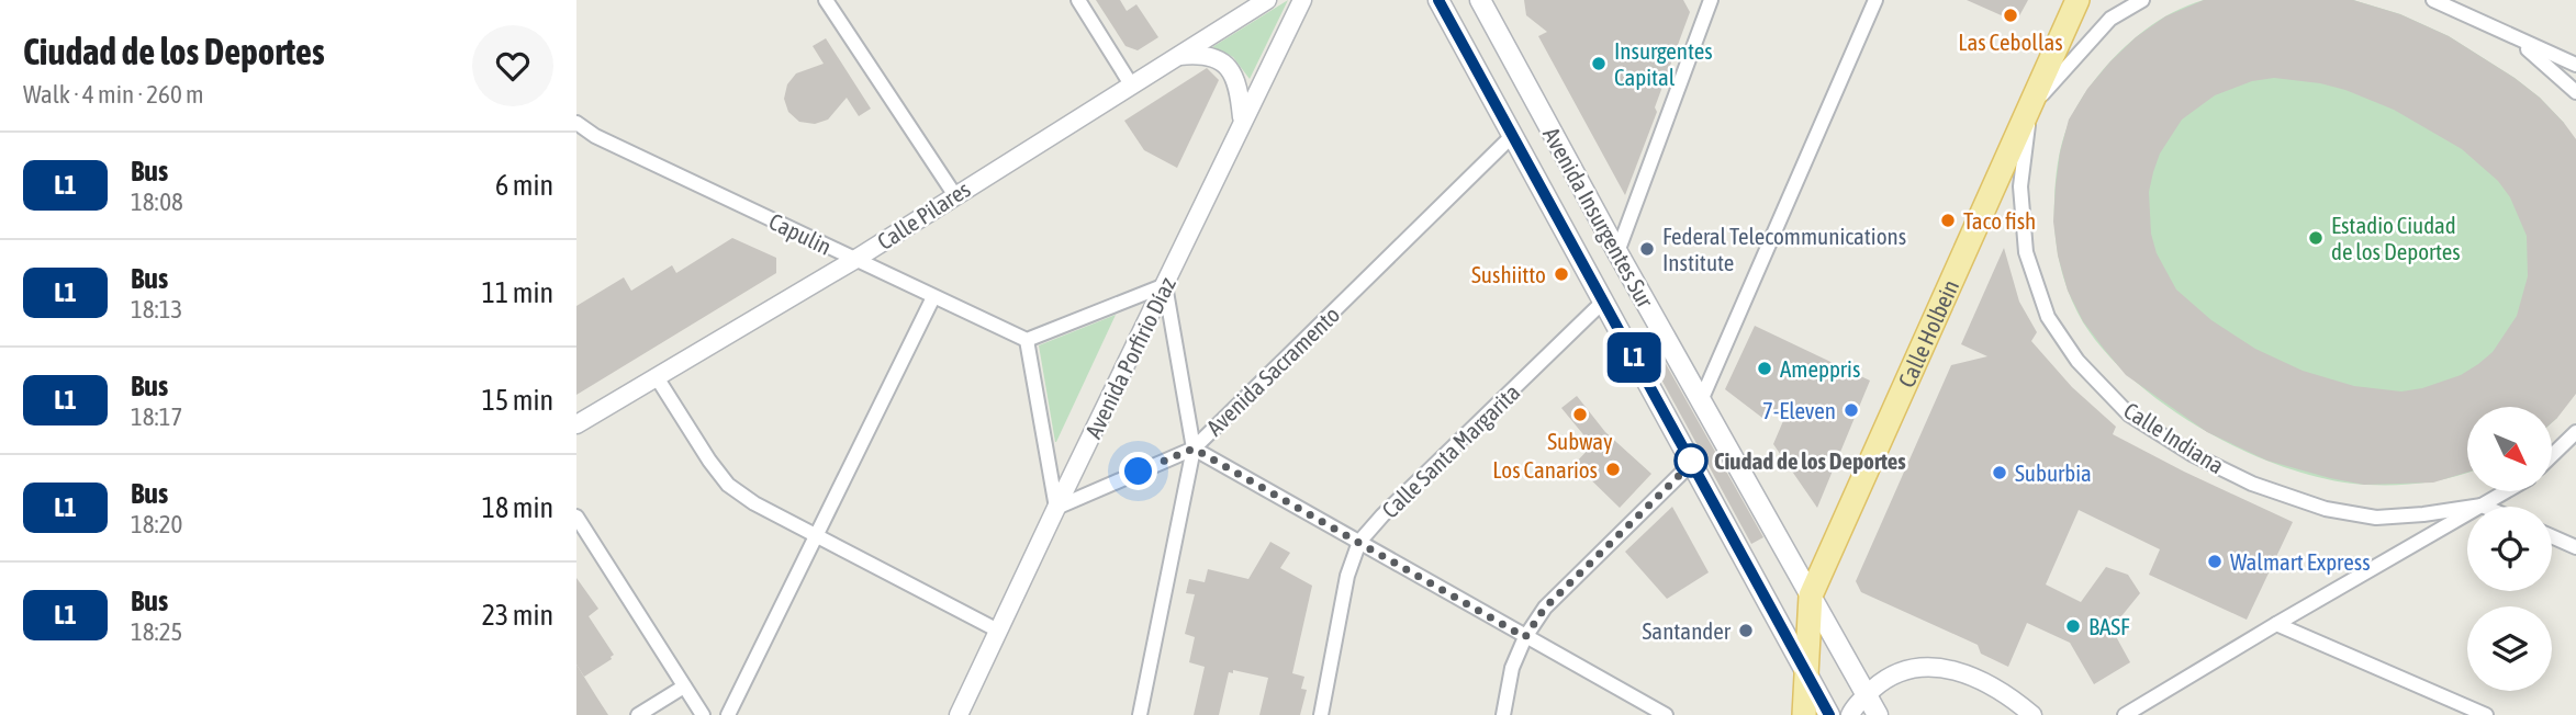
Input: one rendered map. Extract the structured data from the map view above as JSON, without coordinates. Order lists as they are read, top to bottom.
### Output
{
  "streets": {
    "main road": ["Avenida Insurgentes Sur", "Calle Holbein"],
    "street": [
      "Calle Pilares",
      "Capulin",
      "Avenida Porfirio Díaz",
      "Avenida Sacramento",
      "Calle Indiana",
      "Calle Santa Margarita"
    ]
  },
  "crossings": [
    ["Calle Pilares", "Capulin"],
    ["Avenida Insurgentes Sur", "Calle Holbein"],
    ["Avenida Insurgentes Sur", "Avenida Sacramento"],
    ["Avenida Insurgentes Sur", "Calle Santa Margarita"],
    ["Calle Holbein", "Calle Indiana"]
  ],
  "places": [
    "Las Cebollas",
    "Insurgentes Capital",
    "Taco fish",
    "Estadio Ciudad de los Deportes",
    "Federal Telecommunications Institute",
    "Sushiitto",
    "Ameppris",
    "7-Eleven",
    "Subway",
    "Ciudad de los Deportes",
    "Los Canarios",
    "Suburbia",
    "Walmart Express",
    "BASF",
    "Santander"
  ],
  "lines": ["bus line L1"],
  "north": "bottom right",
  "page": {
    "heading": ["Ciudad de los Deportes", "Walk · 4 min · 260 m"],
    "on_map": "L1",
    "list": [
      {
        "mark": "L1",
        "name": "Bus",
        "note": "18:08",
        "value": "6 min"
      },
      {
        "mark": "L1",
        "name": "Bus",
        "note": "18:13",
        "value": "11 min"
      },
      {
        "mark": "L1",
        "name": "Bus",
        "note": "18:17",
        "value": "15 min"
      },
      {
        "mark": "L1",
        "name": "Bus",
        "note": "18:20",
        "value": "18 min"
      },
      {
        "mark": "L1",
        "name": "Bus",
        "note": "18:25",
        "value": "23 min"
      }
    ]
  }
}
